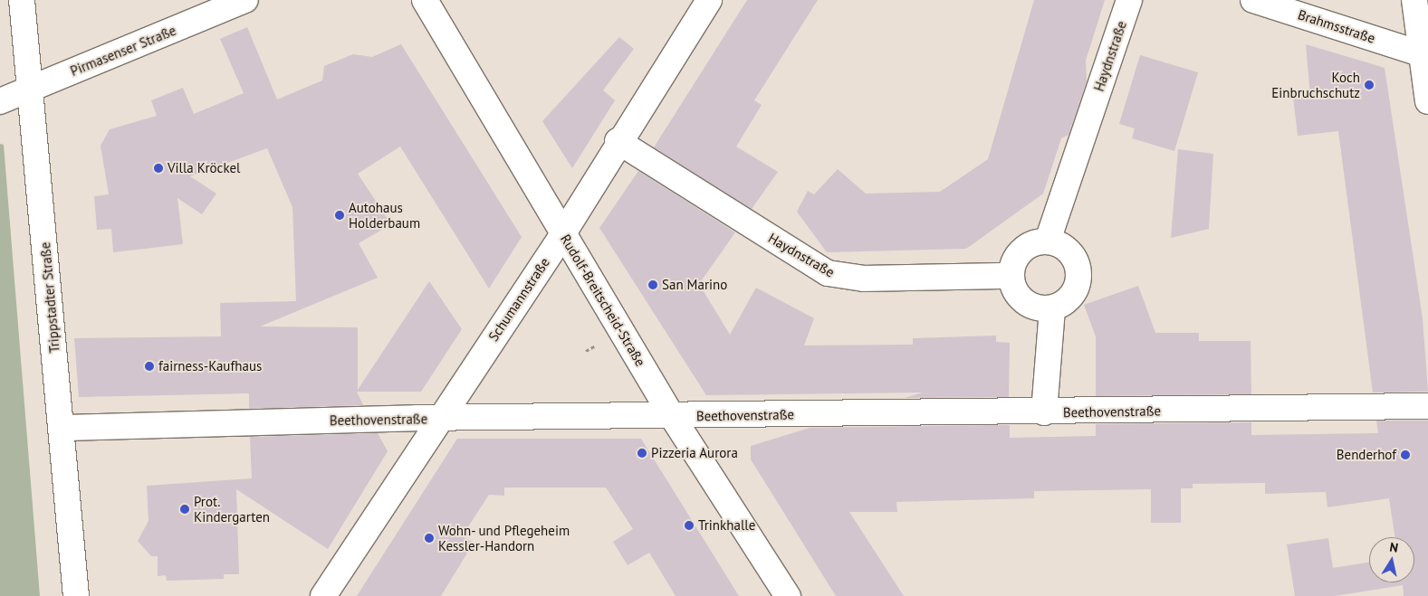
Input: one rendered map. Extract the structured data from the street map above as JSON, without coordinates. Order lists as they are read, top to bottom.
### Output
{
  "streets": {
    "street": [
      "Brahmsstraße",
      "Pirmasenser Straße",
      "Haydnstraße",
      "Trippstadter Straße",
      "Schumannstraße",
      "Rudolf-Breitscheid-Straße",
      "Beethovenstraße"
    ]
  },
  "crossings": [
    ["Pirmasenser Straße", "Trippstadter Straße"],
    ["Haydnstraße", "Schumannstraße"],
    ["Trippstadter Straße", "Beethovenstraße"],
    ["Schumannstraße", "Rudolf-Breitscheid-Straße"],
    ["Schumannstraße", "Beethovenstraße"],
    ["Rudolf-Breitscheid-Straße", "Beethovenstraße"]
  ],
  "places": [
    "Koch Einbruchschutz",
    "Villa Kröckel",
    "Autohaus Holderbaum",
    "San Marino",
    "fairness-Kaufhaus",
    "Pizzeria Aurora",
    "Benderhof",
    "Prot. Kindergarten",
    "Trinkhalle",
    "Wohn- und Pflegeheim Kessler-Handorn"
  ],
  "north": "top"
}
